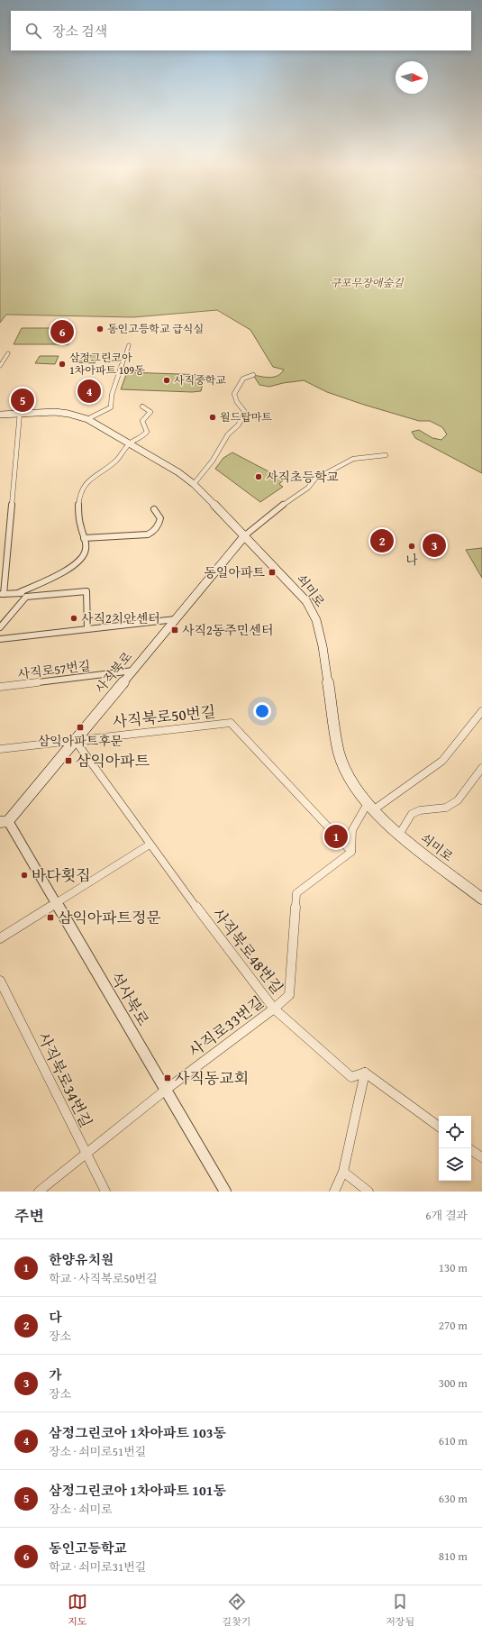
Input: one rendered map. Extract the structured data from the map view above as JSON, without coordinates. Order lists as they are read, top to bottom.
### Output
{
  "streets": {
    "main road": ["쇠미로", "사직북로"],
    "street": [
      "사직로57번길",
      "사직북로50번길",
      "사직북로48번길",
      "석사북로",
      "사직로33번길",
      "사직북로34번길"
    ]
  },
  "crossings": [
    ["쇠미로", "사직북로"],
    ["사직로57번길", "사직북로"],
    ["사직북로", "사직북로50번길"],
    ["사직북로", "사직북로48번길"],
    ["사직북로", "석사북로"],
    ["사직북로50번길", "사직북로48번길"],
    ["사직북로50번길", "사직로33번길"],
    ["사직북로48번길", "사직로33번길"],
    ["석사북로", "사직로33번길"],
    ["사직로33번길", "사직북로34번길"]
  ],
  "parks": ["구포무장애숲길"],
  "places": {
    "other": [
      "동인고등학교 급식실",
      "삼정그린코아 1차아파트 109동",
      "사직중학교",
      "월드탑마트",
      "사직초등학교",
      "나",
      "사직2치안센터",
      "바다횟집"
    ],
    "transit": [
      "동일아파트",
      "사직2동주민센터",
      "삼익아파트후문",
      "삼익아파트",
      "삼익아파트정문",
      "사직동교회"
    ]
  },
  "north": "right",
  "page": {
    "search": "장소 검색",
    "pins": [
      "6",
      "4",
      "5",
      "2",
      "3",
      "1"
    ],
    "heading": ["주변", "6개 결과"],
    "list": [
      {
        "mark": "1",
        "name": "한양유치원",
        "note": "학교 · 사직북로50번길",
        "value": "130 m"
      },
      {
        "mark": "2",
        "name": "다",
        "note": "장소",
        "value": "270 m"
      },
      {
        "mark": "3",
        "name": "가",
        "note": "장소",
        "value": "300 m"
      },
      {
        "mark": "4",
        "name": "삼정그린코아 1차아파트 103동",
        "note": "장소 · 쇠미로51번길",
        "value": "610 m"
      },
      {
        "mark": "5",
        "name": "삼정그린코아 1차아파트 101동",
        "note": "장소 · 쇠미로",
        "value": "630 m"
      },
      {
        "mark": "6",
        "name": "동인고등학교",
        "note": "학교 · 쇠미로31번길",
        "value": "810 m"
      }
    ],
    "nav": ["지도", "길찾기", "저장됨"]
  }
}
